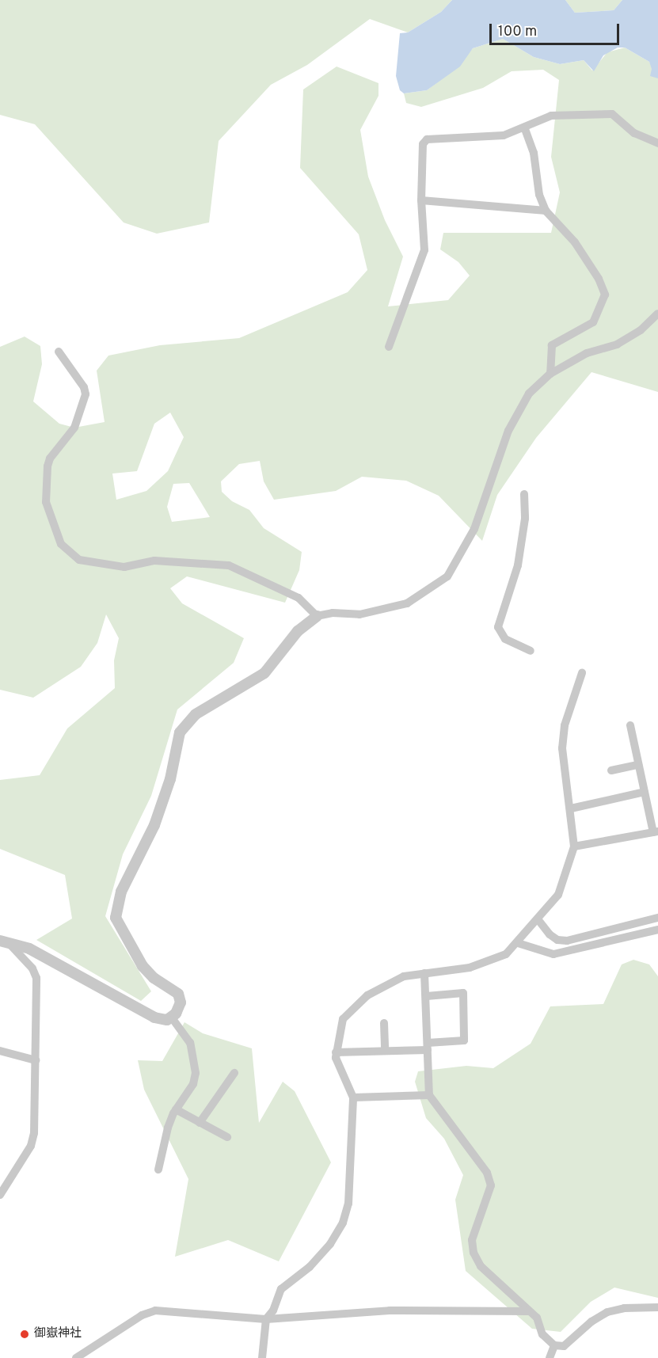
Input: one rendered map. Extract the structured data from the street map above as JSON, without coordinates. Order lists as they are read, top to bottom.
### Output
{
  "places": ["御嶽神社"],
  "scale_bar": "100 m"
}
